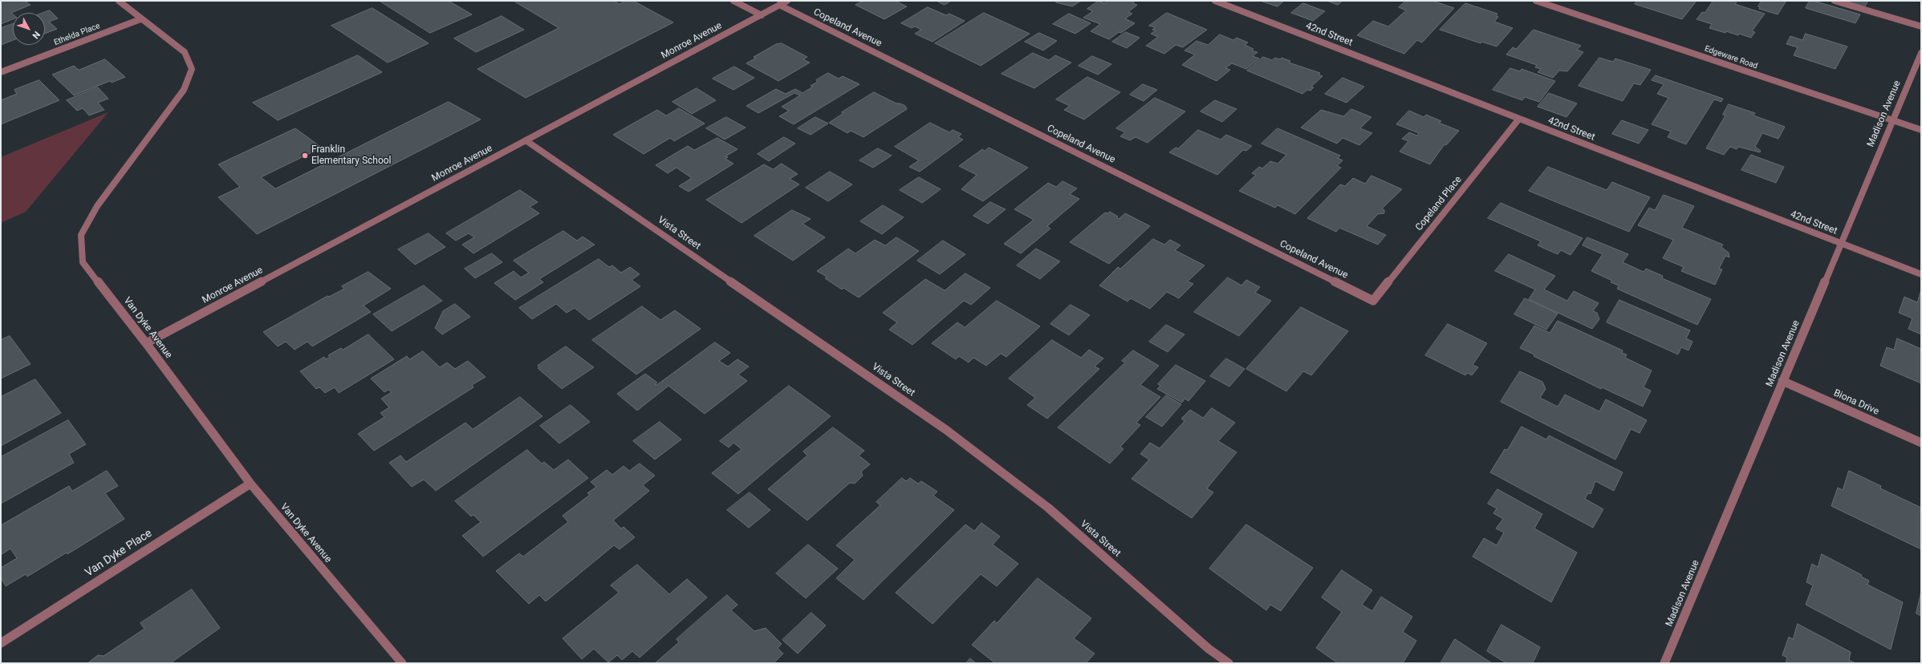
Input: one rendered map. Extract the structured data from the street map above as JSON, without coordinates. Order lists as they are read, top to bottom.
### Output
{
  "streets": {
    "street": [
      "Copeland Avenue",
      "Ethelda Place",
      "42nd Street",
      "Monroe Avenue",
      "Edgeware Road",
      "Madison Avenue",
      "Copeland Place",
      "Vista Street",
      "Van Dyke Avenue",
      "Biona Drive",
      "Van Dyke Place"
    ]
  },
  "crossings": [
    ["Copeland Avenue", "Monroe Avenue"],
    ["Copeland Avenue", "Copeland Place"],
    ["Ethelda Place", "Van Dyke Avenue"],
    ["42nd Street", "Madison Avenue"],
    ["42nd Street", "Copeland Place"],
    ["Monroe Avenue", "Vista Street"],
    ["Monroe Avenue", "Van Dyke Avenue"],
    ["Edgeware Road", "Madison Avenue"],
    ["Madison Avenue", "Biona Drive"],
    ["Van Dyke Avenue", "Van Dyke Place"]
  ],
  "places": ["Franklin Elementary School"],
  "north": "bottom right"
}
